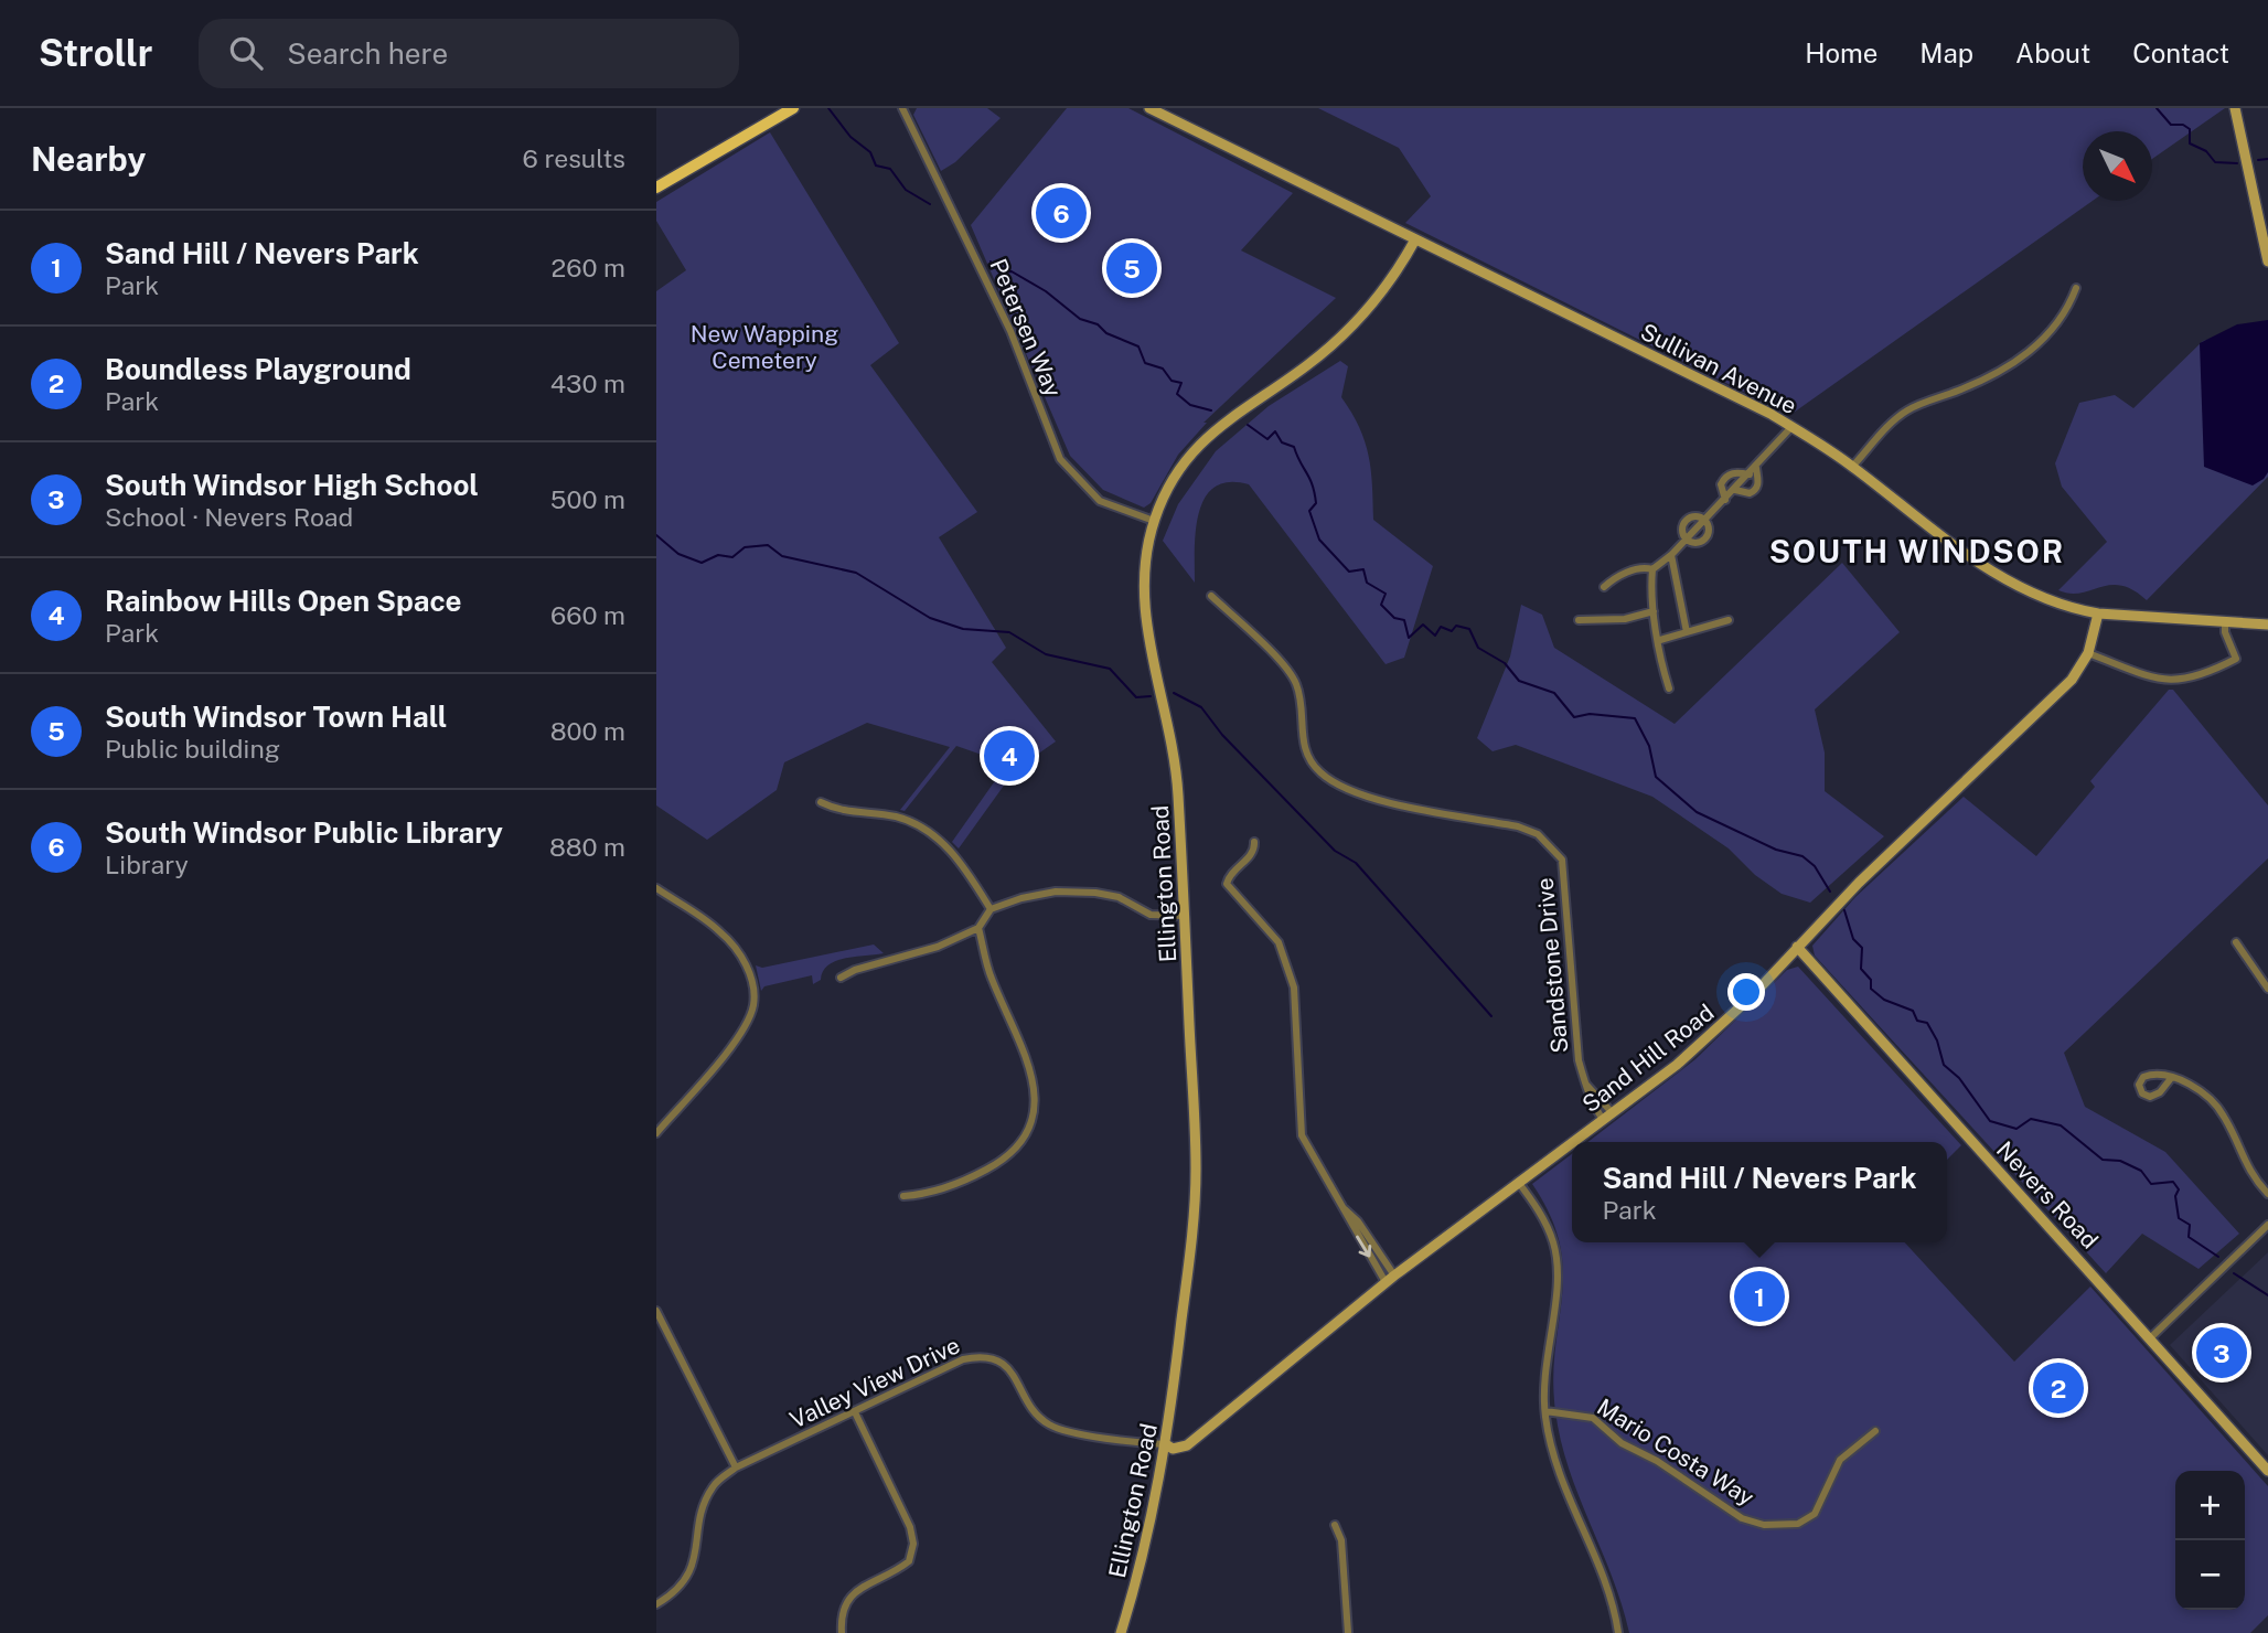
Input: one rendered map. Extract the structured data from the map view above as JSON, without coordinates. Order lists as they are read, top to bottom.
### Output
{
  "streets": {
    "main road": [
      "Sullivan Avenue",
      "Ellington Road",
      "Sand Hill Road",
      "Nevers Road"
    ],
    "street": [
      "Petersen Way",
      "Sandstone Drive",
      "Valley View Drive",
      "Mario Costa Way"
    ]
  },
  "crossings": [
    ["Petersen Way", "Ellington Road"],
    ["Sullivan Avenue", "Ellington Road"],
    ["Sullivan Avenue", "Sand Hill Road"],
    ["Ellington Road", "Sand Hill Road"],
    ["Ellington Road", "Valley View Drive"],
    ["Sandstone Drive", "Sand Hill Road"],
    ["Sand Hill Road", "Nevers Road"],
    ["Sand Hill Road", "Valley View Drive"]
  ],
  "districts": ["SOUTH WINDSOR"],
  "parks": ["New Wapping Cemetery"],
  "north": "bottom right",
  "page": {
    "header": "Strollr",
    "search": "Search here",
    "nav": [
      "Home",
      "Map",
      "About",
      "Contact"
    ],
    "heading": ["Nearby", "6 results"],
    "pins": [
      "6",
      "5",
      "4",
      "1",
      "3",
      "2"
    ],
    "list": [
      {
        "mark": "1",
        "name": "Sand Hill / Nevers Park",
        "note": "Park",
        "value": "260 m"
      },
      {
        "mark": "2",
        "name": "Boundless Playground",
        "note": "Park",
        "value": "430 m"
      },
      {
        "mark": "3",
        "name": "South Windsor High School",
        "note": "School · Nevers Road",
        "value": "500 m"
      },
      {
        "mark": "4",
        "name": "Rainbow Hills Open Space",
        "note": "Park",
        "value": "660 m"
      },
      {
        "mark": "5",
        "name": "South Windsor Town Hall",
        "note": "Public building",
        "value": "800 m"
      },
      {
        "mark": "6",
        "name": "South Windsor Public Library",
        "note": "Library",
        "value": "880 m"
      }
    ],
    "popup": ["Sand Hill / Nevers Park", "Park"],
    "map_buttons": ["+", "−"]
  }
}
